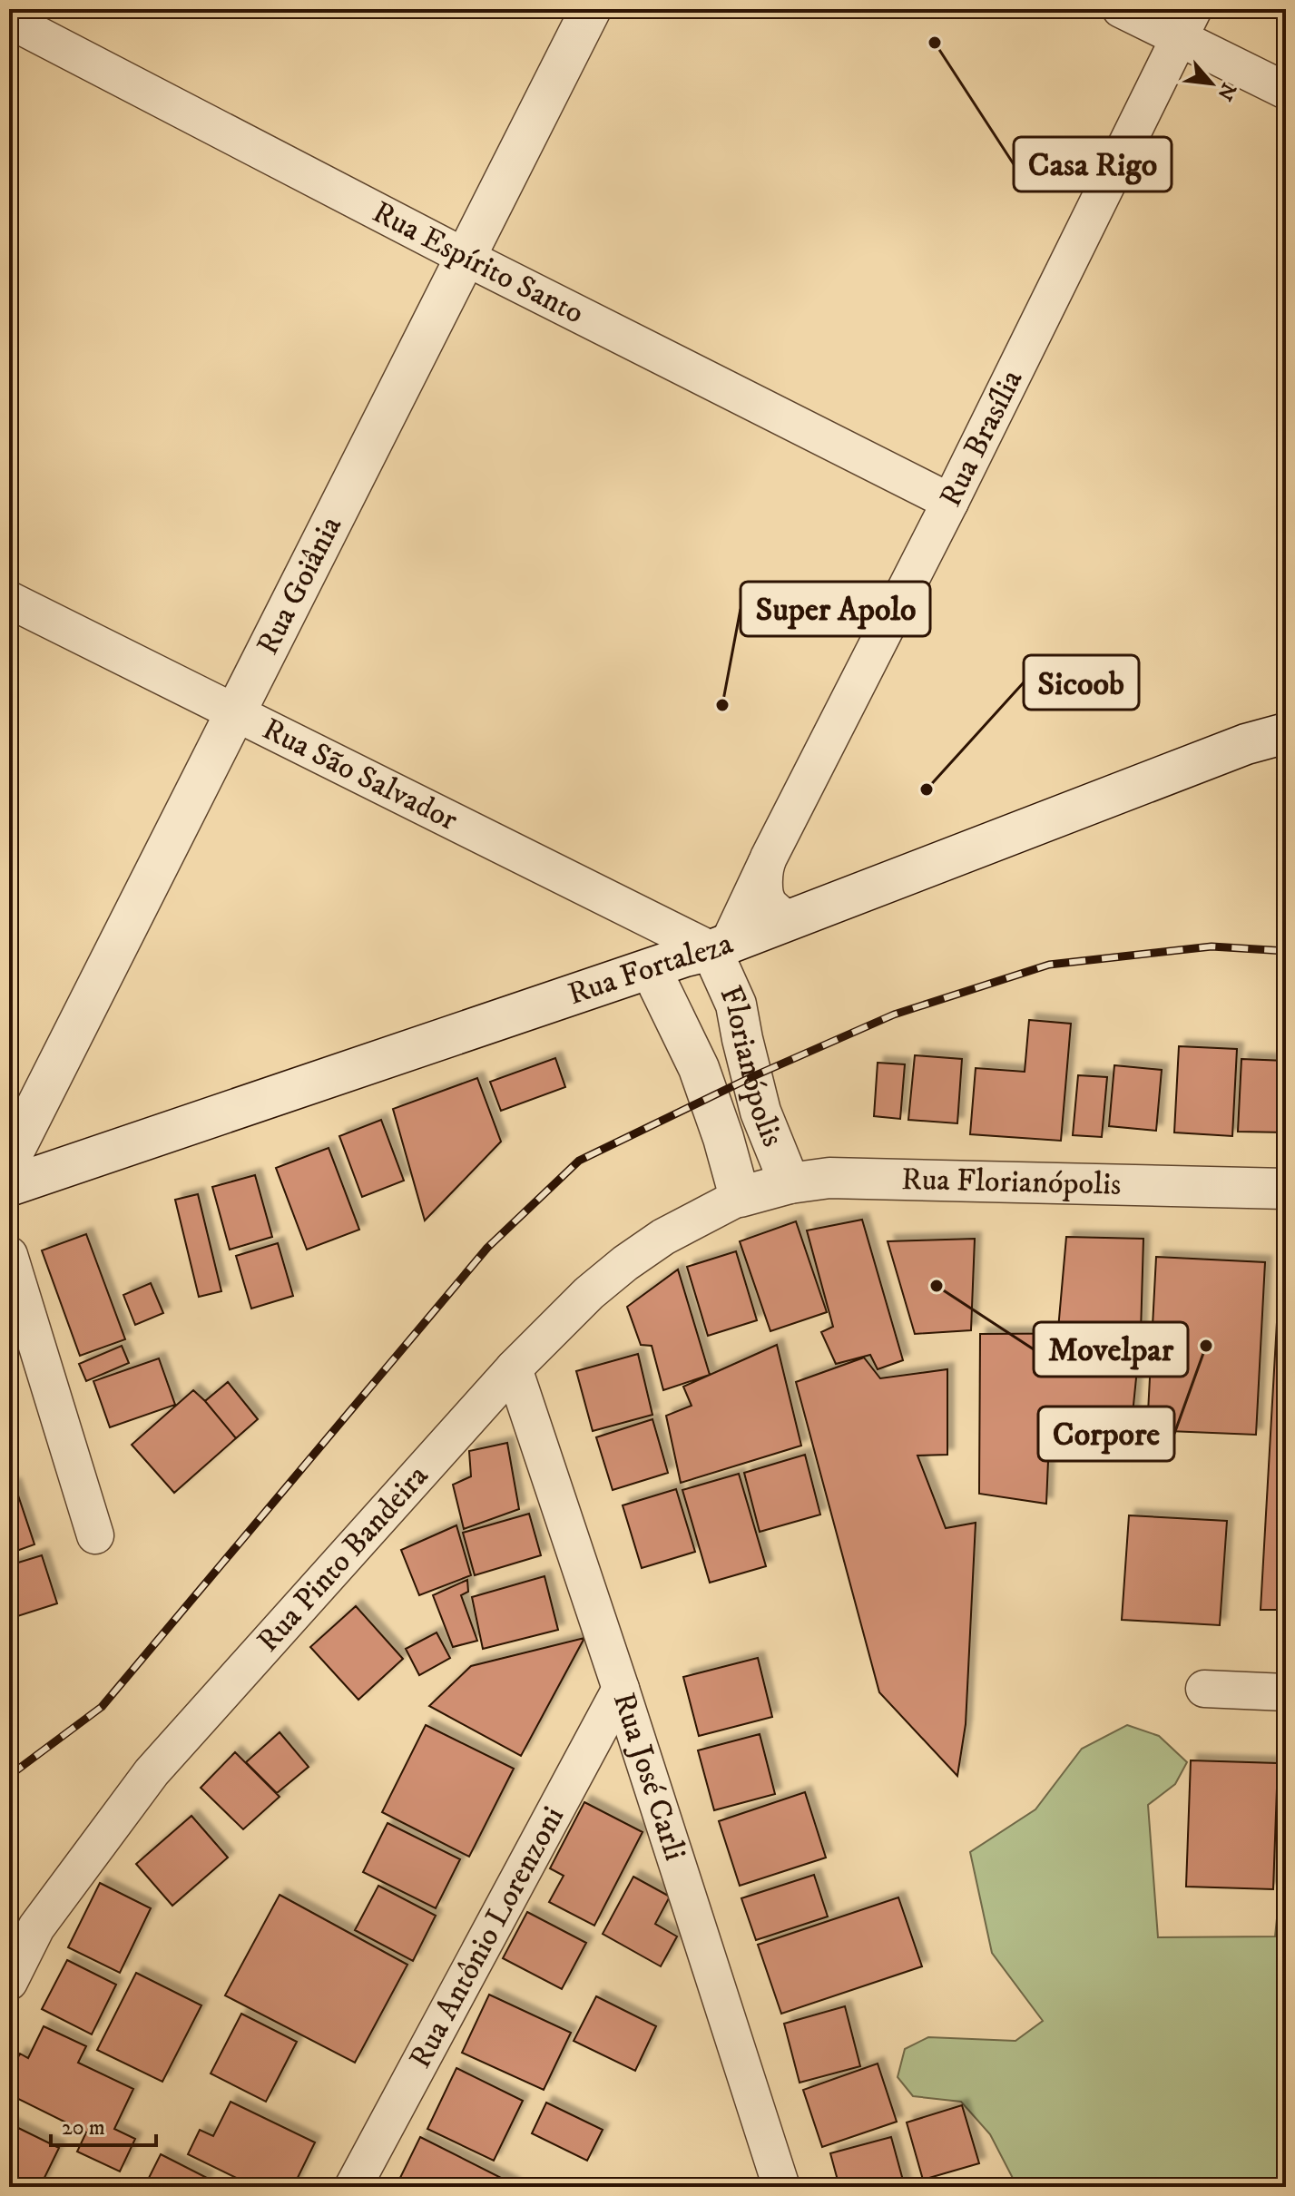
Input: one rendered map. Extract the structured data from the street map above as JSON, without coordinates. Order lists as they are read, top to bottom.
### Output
{
  "streets": {
    "street": [
      "Rua Espírito Santo",
      "Rua Brasília",
      "Rua Goiânia",
      "Rua São Salvador",
      "Rua Fortaleza",
      "Florianópolis",
      "Rua Florianópolis",
      "Rua Pinto Bandeira",
      "Rua José Carli",
      "Rua Antônio Lorenzoni"
    ]
  },
  "crossings": [
    ["Rua Espírito Santo", "Rua Brasília"],
    ["Rua Espírito Santo", "Rua Goiânia"],
    ["Rua Brasília", "Rua São Salvador"],
    ["Rua Brasília", "Rua Fortaleza"],
    ["Rua Brasília", "Florianópolis"],
    ["Rua Goiânia", "Rua São Salvador"],
    ["Rua Goiânia", "Rua Fortaleza"],
    ["Rua São Salvador", "Rua Fortaleza"],
    ["Rua São Salvador", "Florianópolis"],
    ["Rua Fortaleza", "Florianópolis"],
    ["Florianópolis", "Rua Florianópolis"],
    ["Rua Florianópolis", "Rua Pinto Bandeira"],
    ["Rua Pinto Bandeira", "Rua José Carli"],
    ["Rua José Carli", "Rua Antônio Lorenzoni"]
  ],
  "places": [
    "Casa Rigo",
    "Super Apolo",
    "Sicoob",
    "Movelpar",
    "Corpore"
  ],
  "scale_bar": "20 m",
  "north": "bottom right"
}
